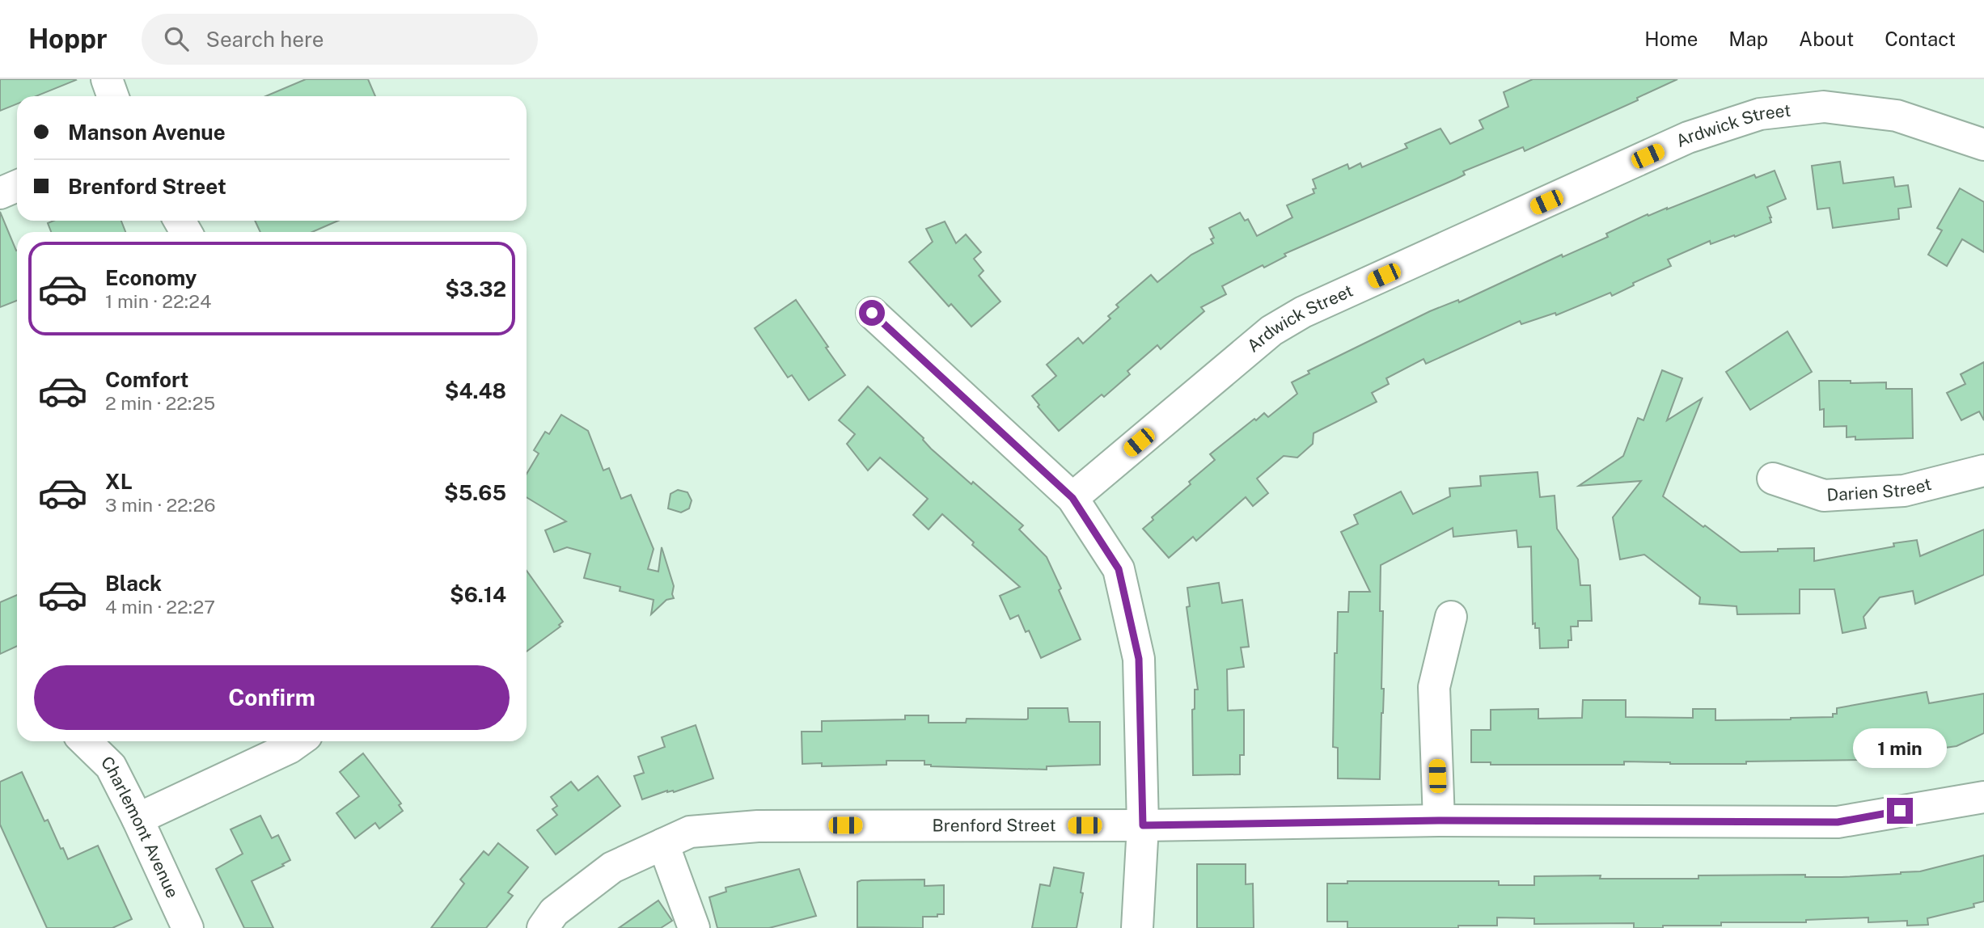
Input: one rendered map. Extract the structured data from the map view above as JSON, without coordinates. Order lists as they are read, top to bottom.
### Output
{
  "streets": {
    "street": [
      "Ardwick Street",
      "Darien Street",
      "Brenford Street",
      "Charlemont Avenue"
    ]
  },
  "page": {
    "header": "Hoppr",
    "search": "Search here",
    "nav": [
      "Home",
      "Map",
      "About",
      "Contact"
    ],
    "banner": ["Manson Avenue", "Brenford Street"],
    "list": [
      {
        "name": "Economy",
        "note": "1 min · 22:24",
        "value": "$3.32"
      },
      {
        "name": "Comfort",
        "note": "2 min · 22:25",
        "value": "$4.48"
      },
      {
        "name": "XL",
        "note": "3 min · 22:26",
        "value": "$5.65"
      },
      {
        "name": "Black",
        "note": "4 min · 22:27",
        "value": "$6.14"
      }
    ],
    "buttons": "Confirm",
    "bubble": "1 min"
  }
}
